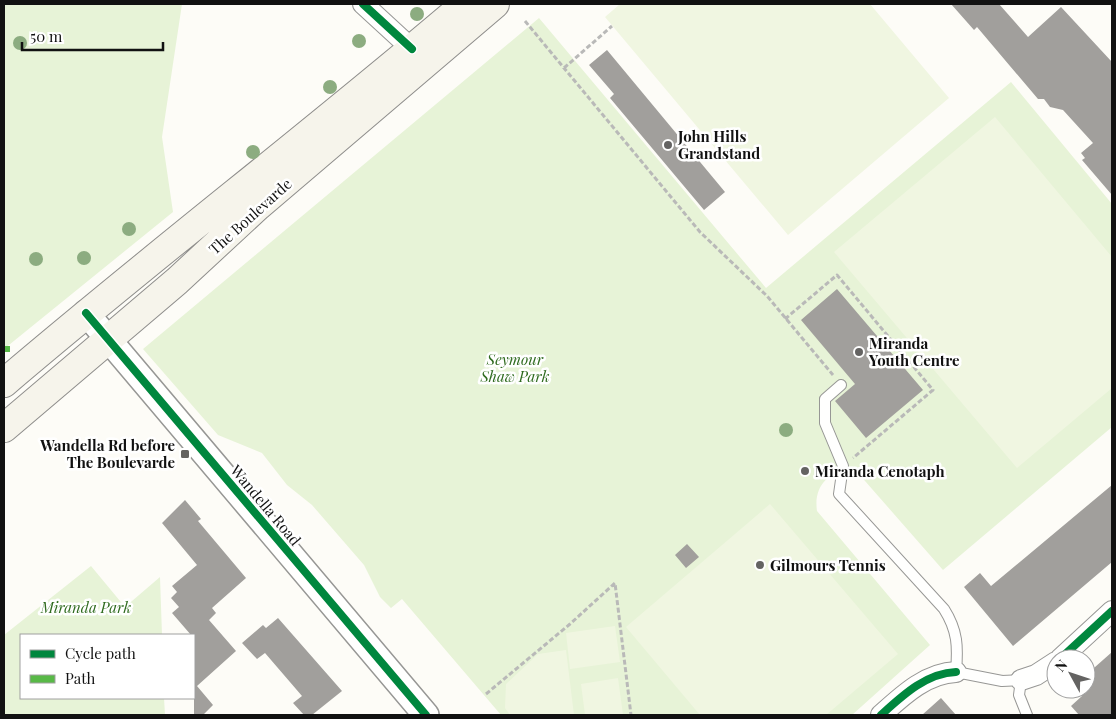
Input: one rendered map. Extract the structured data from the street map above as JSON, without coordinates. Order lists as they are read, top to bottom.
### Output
{
  "streets": {
    "main road": ["The Boulevarde"],
    "street": ["Wandella Road"]
  },
  "crossings": [
    ["The Boulevarde", "Wandella Road"]
  ],
  "parks": ["Seymour Shaw Park", "Miranda Park"],
  "places": {
    "other": [
      "John Hills Grandstand",
      "Miranda Youth Centre",
      "Miranda Cenotaph",
      "Gilmours Tennis"
    ],
    "transit": ["Wandella Rd before The Boulevarde"]
  },
  "legend": ["Cycle path", "Path"],
  "scale_bar": "50 m",
  "north": "top left"
}
